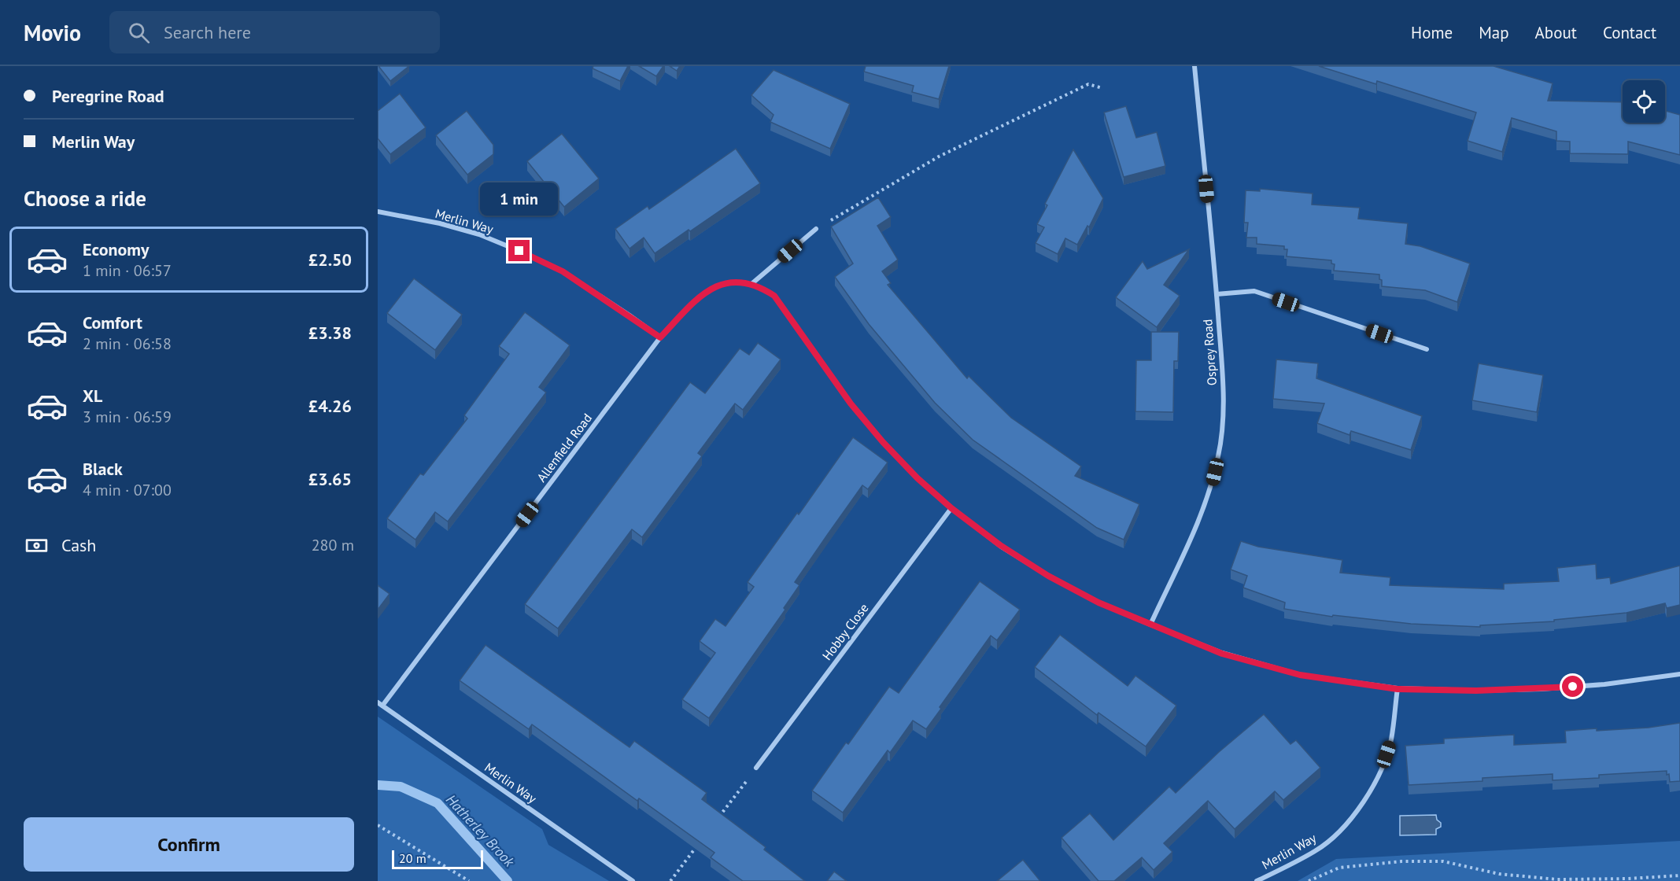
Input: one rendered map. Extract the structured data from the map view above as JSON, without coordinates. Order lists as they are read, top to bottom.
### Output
{
  "streets": {
    "street": [
      "Merlin Way",
      "Osprey Road",
      "Allenfield Road",
      "Hobby Close"
    ]
  },
  "crossings": [
    ["Merlin Way", "Allenfield Road"],
    ["Osprey Road", "Allenfield Road"],
    ["Allenfield Road", "Hobby Close"]
  ],
  "water": ["Hatherley Brook"],
  "scale_bar": "20 m",
  "page": {
    "header": "Movio",
    "search": "Search here",
    "nav": [
      "Home",
      "Map",
      "About",
      "Contact"
    ],
    "banner": ["Peregrine Road", "Merlin Way"],
    "heading": "Choose a ride",
    "bubble": "1 min",
    "list": [
      {
        "name": "Economy",
        "note": "1 min · 06:57",
        "value": "£2.50"
      },
      {
        "name": "Comfort",
        "note": "2 min · 06:58",
        "value": "£3.38"
      },
      {
        "name": "XL",
        "note": "3 min · 06:59",
        "value": "£4.26"
      },
      {
        "name": "Black",
        "note": "4 min · 07:00",
        "value": "£3.65"
      }
    ],
    "pay": ["Cash", "280 m"],
    "buttons": "Confirm",
    "scale": "20 m"
  }
}
